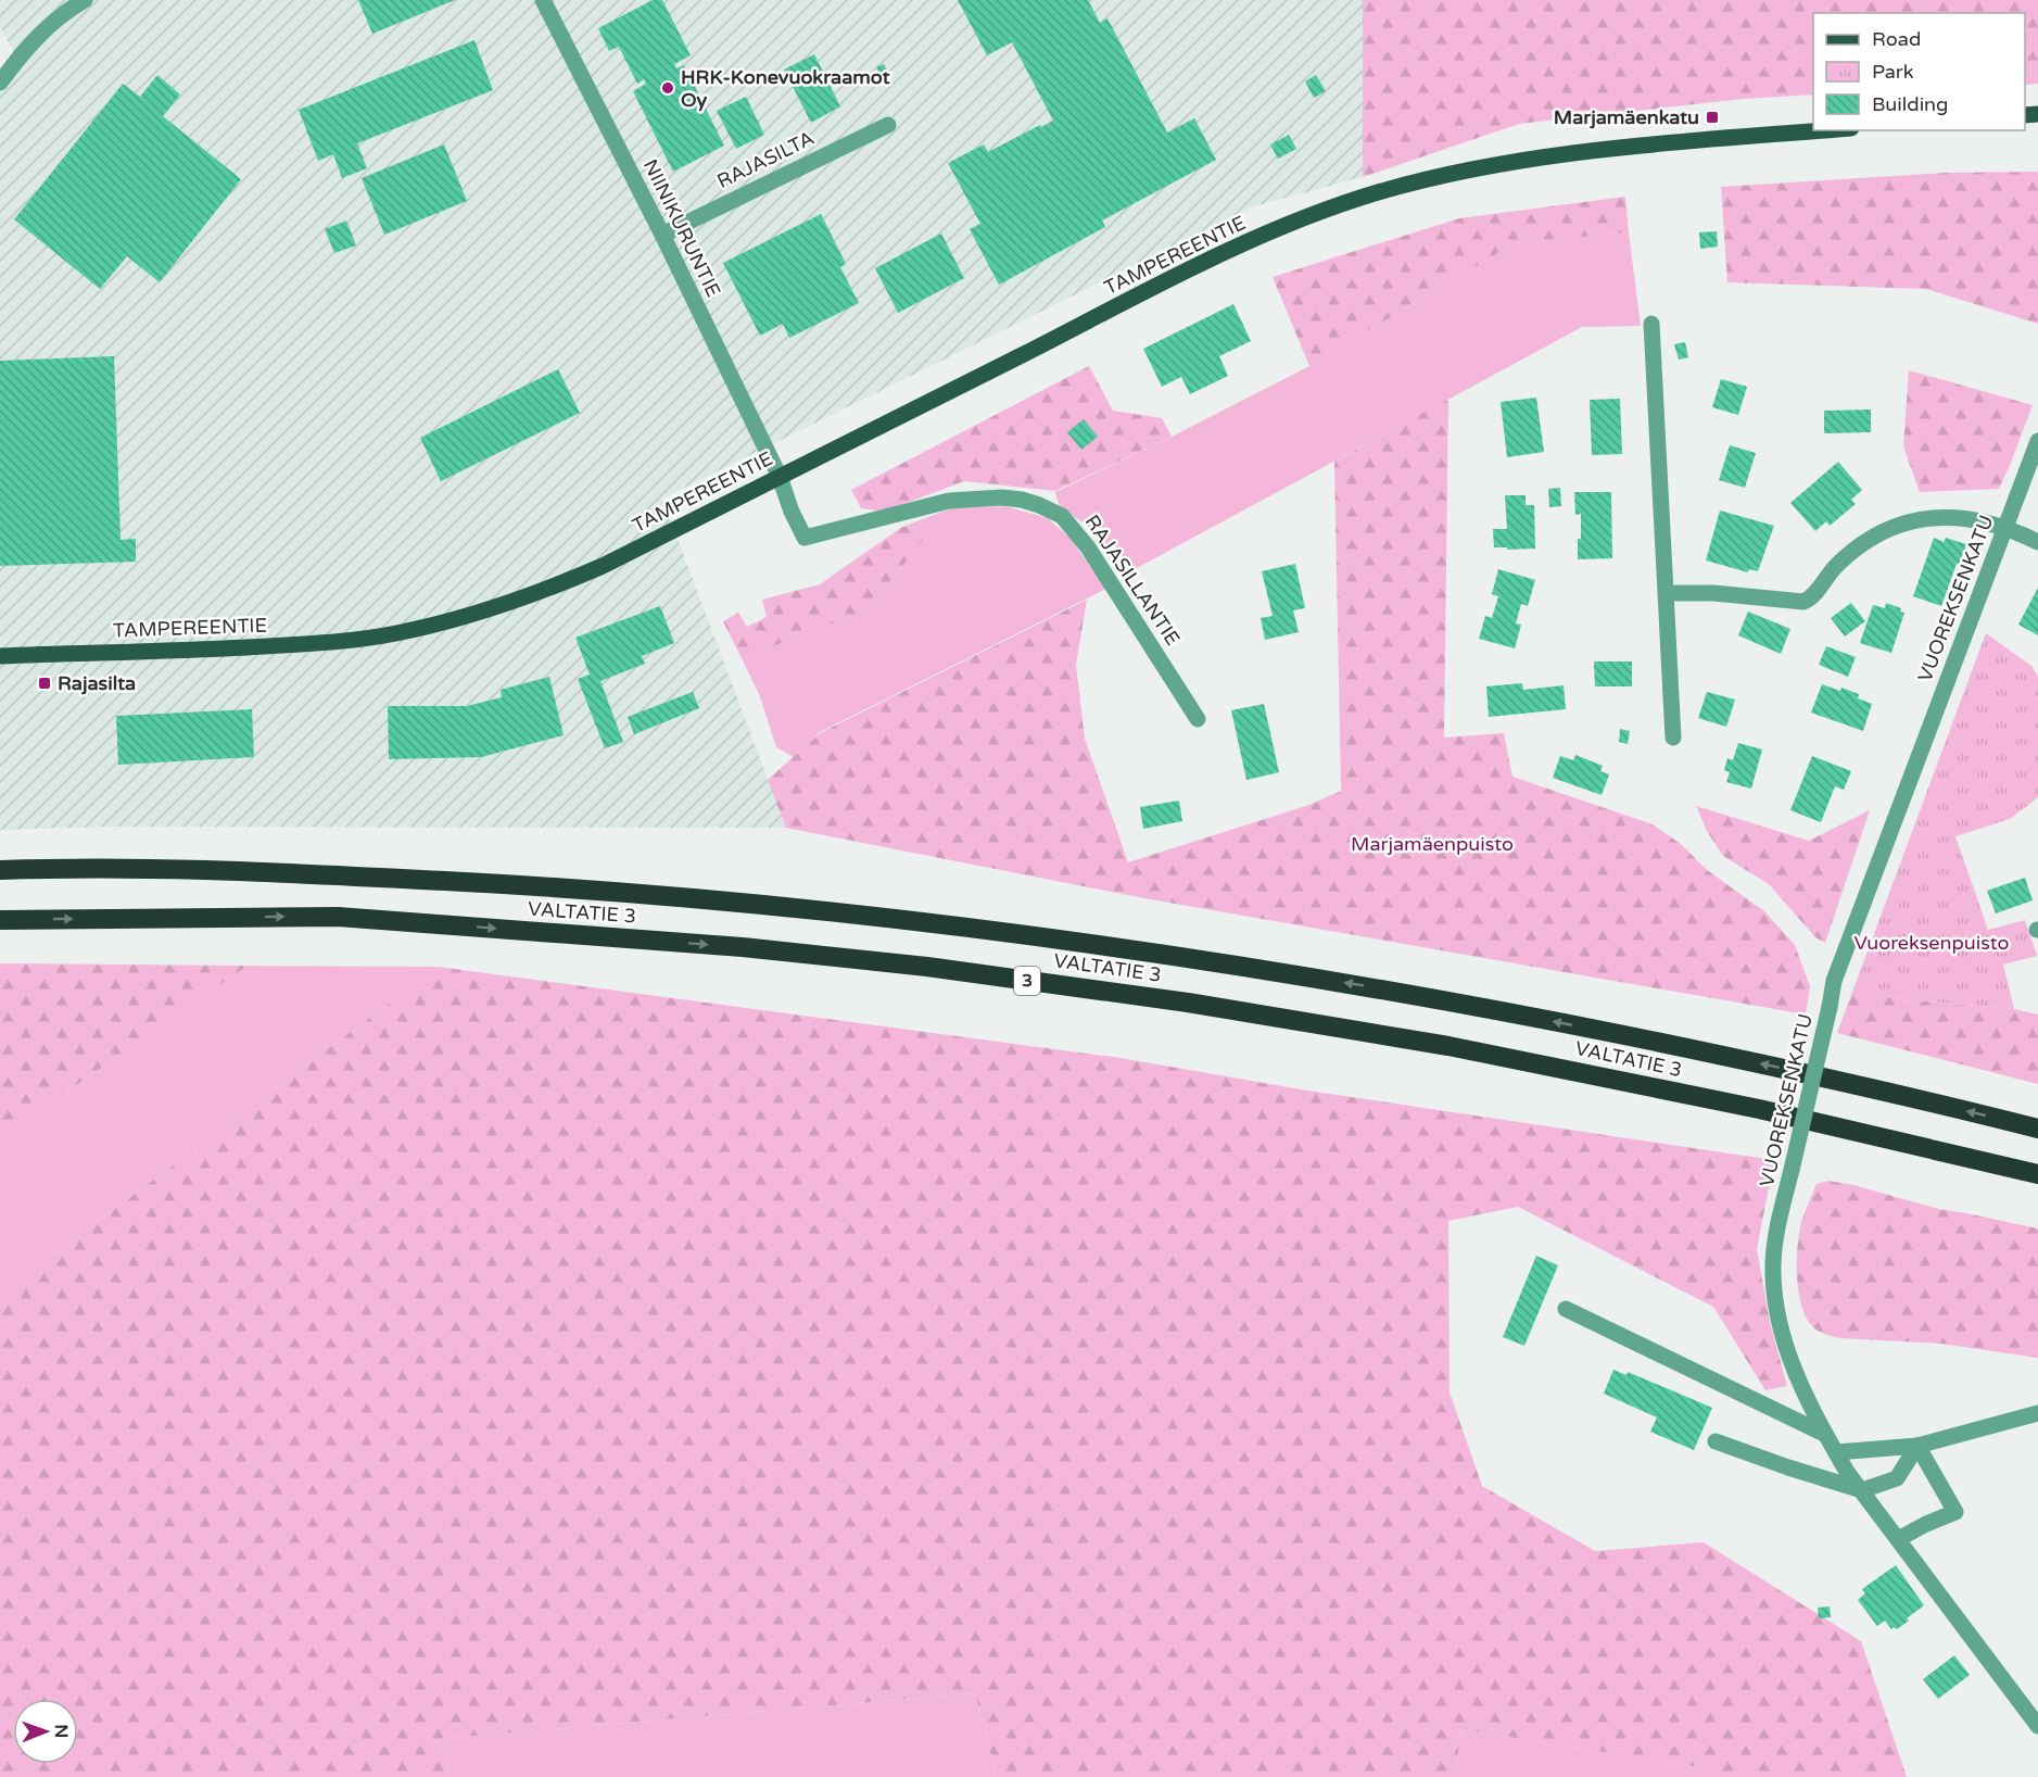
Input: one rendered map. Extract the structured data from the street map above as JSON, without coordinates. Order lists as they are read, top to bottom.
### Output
{
  "streets": {
    "highway": ["VALTATIE 3", "3"],
    "main road": ["TAMPEREENTIE"],
    "street": [
      "RAJASILTA",
      "NIINIKURUNTIE",
      "RAJASILLANTIE",
      "VUOREKSENKATU"
    ]
  },
  "crossings": [
    ["RAJASILTA", "NIINIKURUNTIE"],
    ["NIINIKURUNTIE", "TAMPEREENTIE"],
    ["NIINIKURUNTIE", "RAJASILLANTIE"],
    ["TAMPEREENTIE", "RAJASILLANTIE"]
  ],
  "parks": ["Marjamäenpuisto", "Vuoreksenpuisto"],
  "places": {
    "other": ["HRK-Konevuokraamot Oy"],
    "transit": ["Marjamäenkatu", "Rajasilta"]
  },
  "legend": ["Road", "Park", "Building"],
  "north": "right"
}
